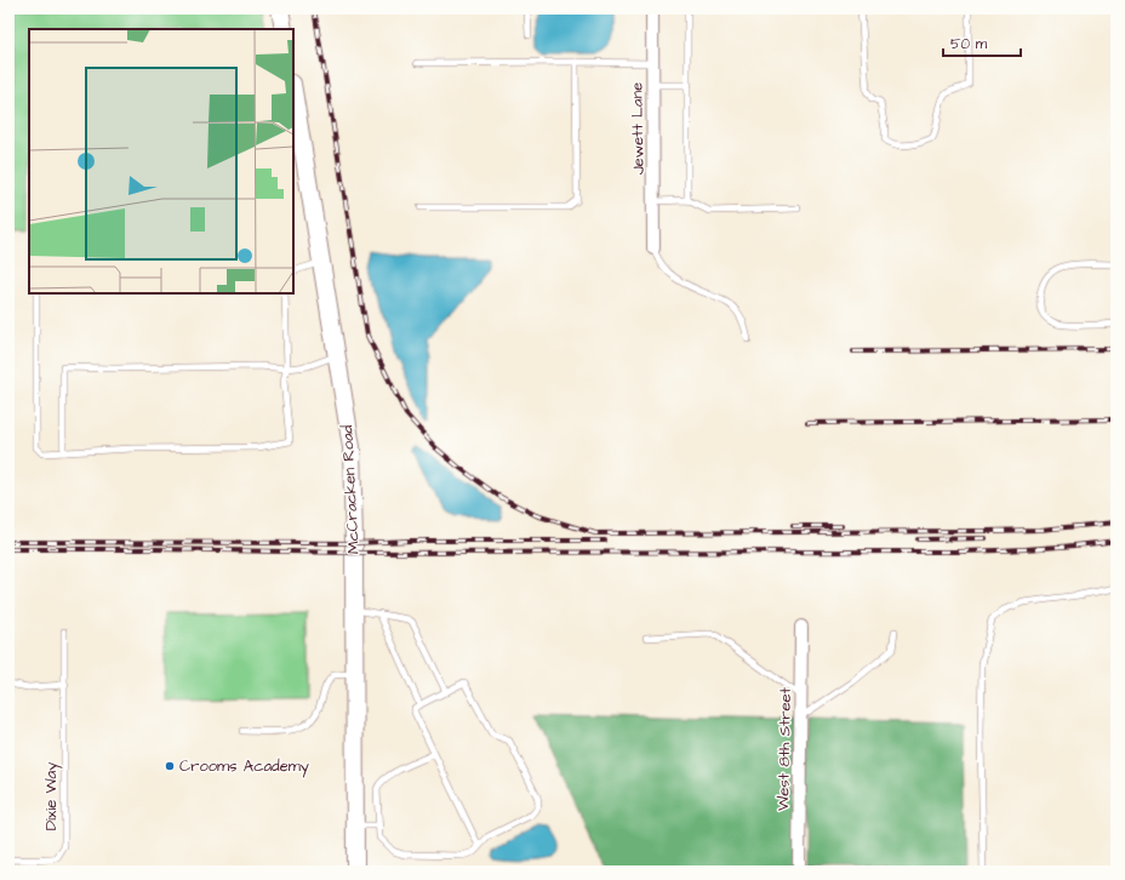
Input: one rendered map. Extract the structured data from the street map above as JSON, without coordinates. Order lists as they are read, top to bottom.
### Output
{
  "streets": {
    "street": ["Jewett Lane", "McCracken Road", "West 8th Street"],
    "lane": ["Dixie Way"]
  },
  "places": ["Crooms Academy"],
  "scale_bar": "50 m"
}
